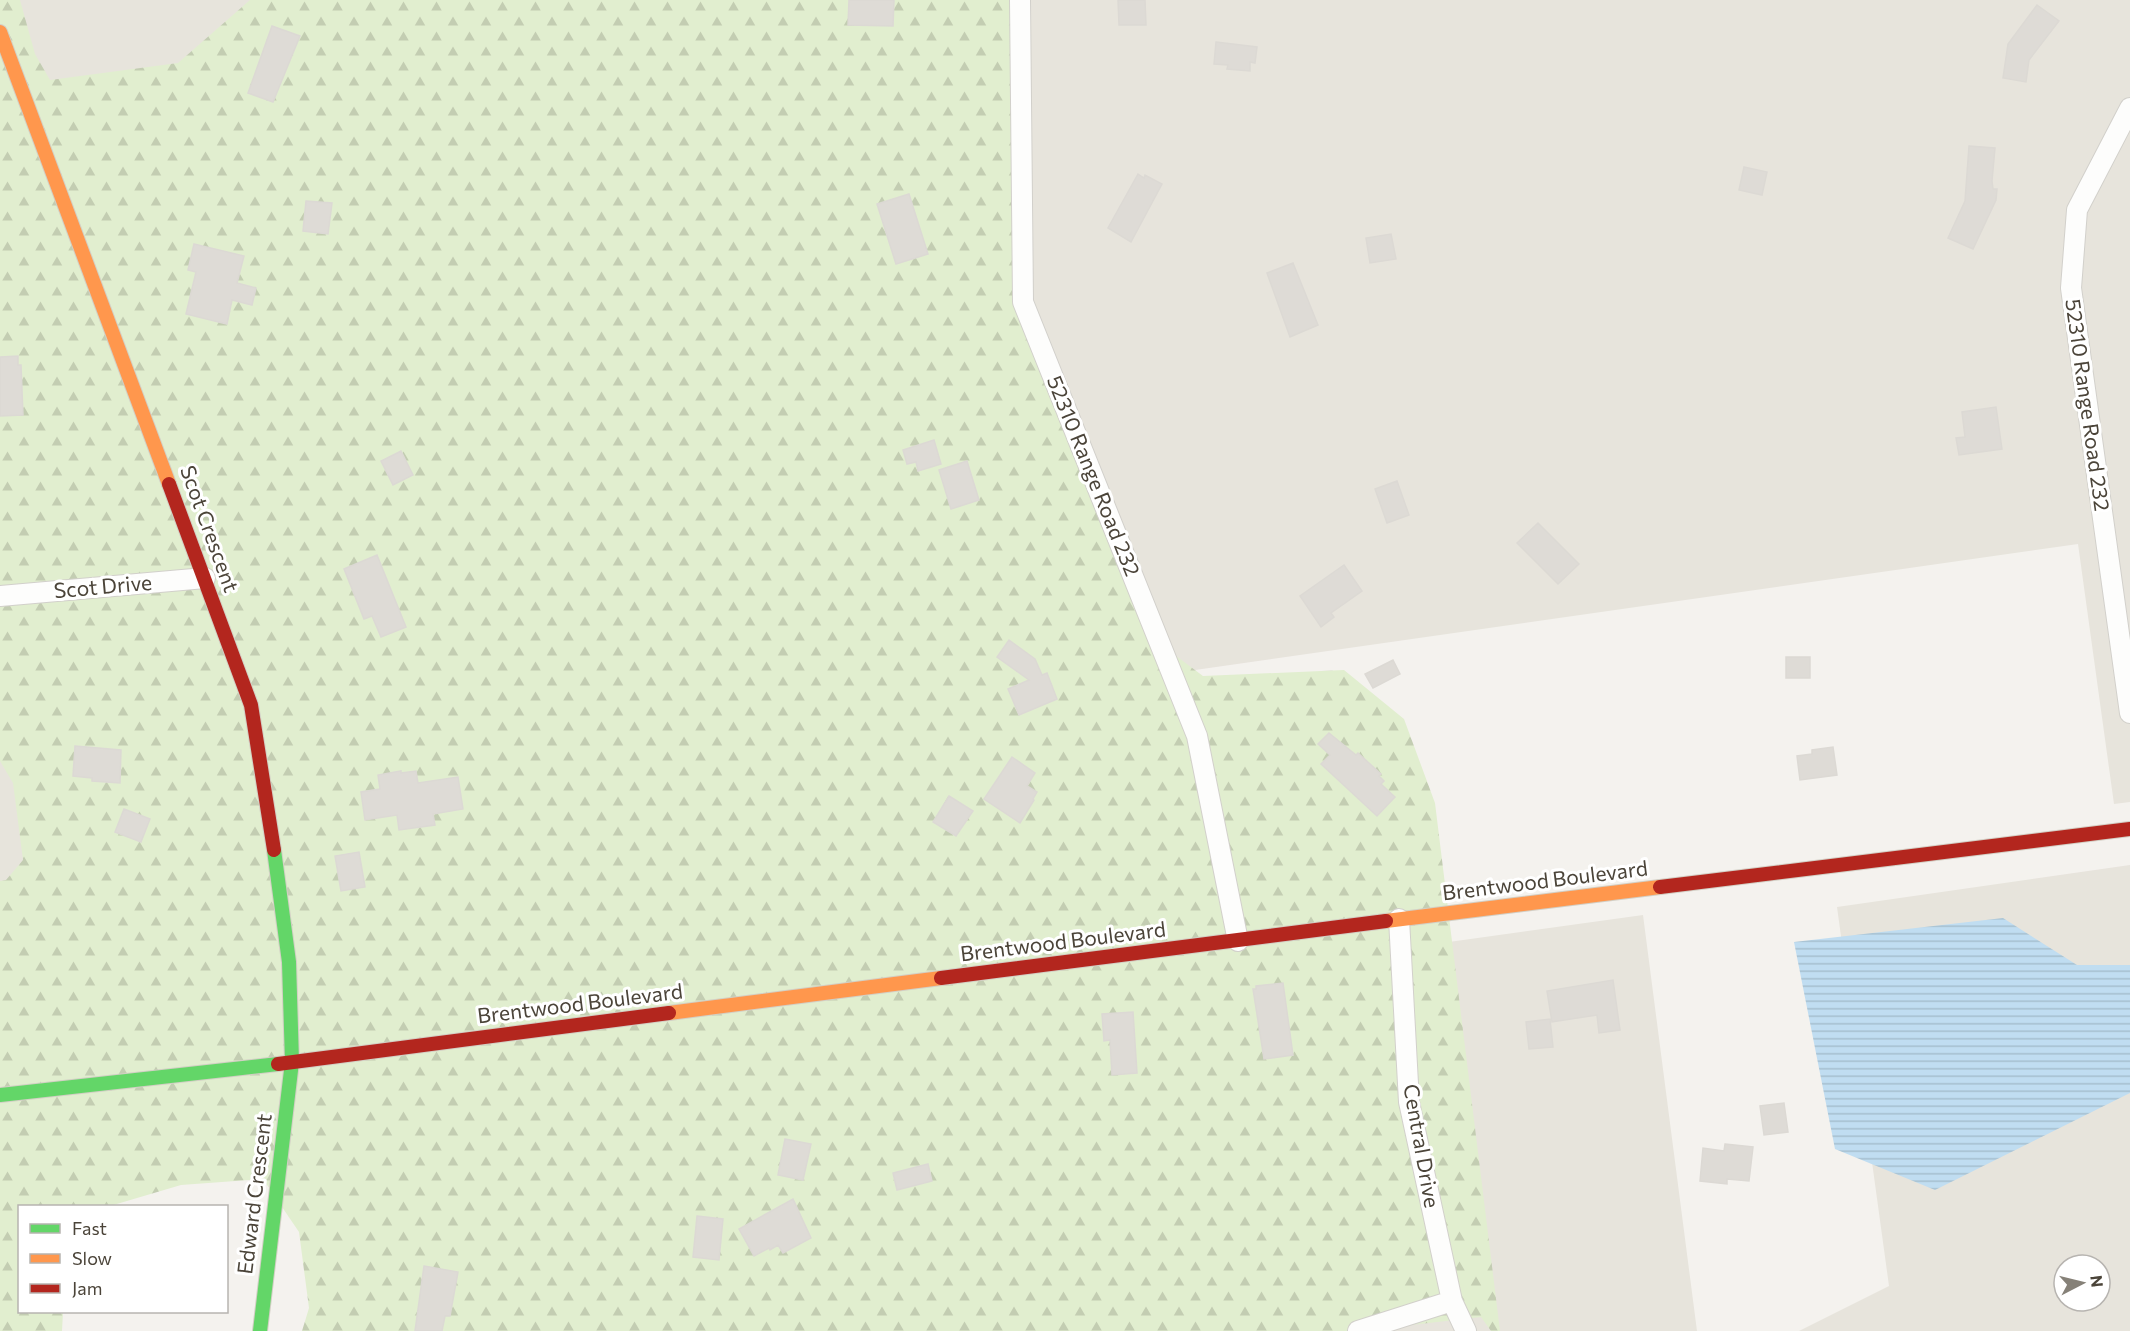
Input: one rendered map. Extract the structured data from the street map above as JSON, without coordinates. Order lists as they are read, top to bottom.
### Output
{
  "streets": {
    "street": [
      "52310 Range Road 232",
      "Scot Crescent",
      "Scot Drive",
      "Brentwood Boulevard",
      "Central Drive",
      "Edward Crescent"
    ]
  },
  "crossings": [
    ["52310 Range Road 232", "Brentwood Boulevard"],
    ["Scot Crescent", "Scot Drive"],
    ["Scot Crescent", "Brentwood Boulevard"],
    ["Scot Crescent", "Edward Crescent"],
    ["Brentwood Boulevard", "Central Drive"],
    ["Brentwood Boulevard", "Edward Crescent"]
  ],
  "legend": ["Fast", "Slow", "Jam"],
  "north": "right"
}
